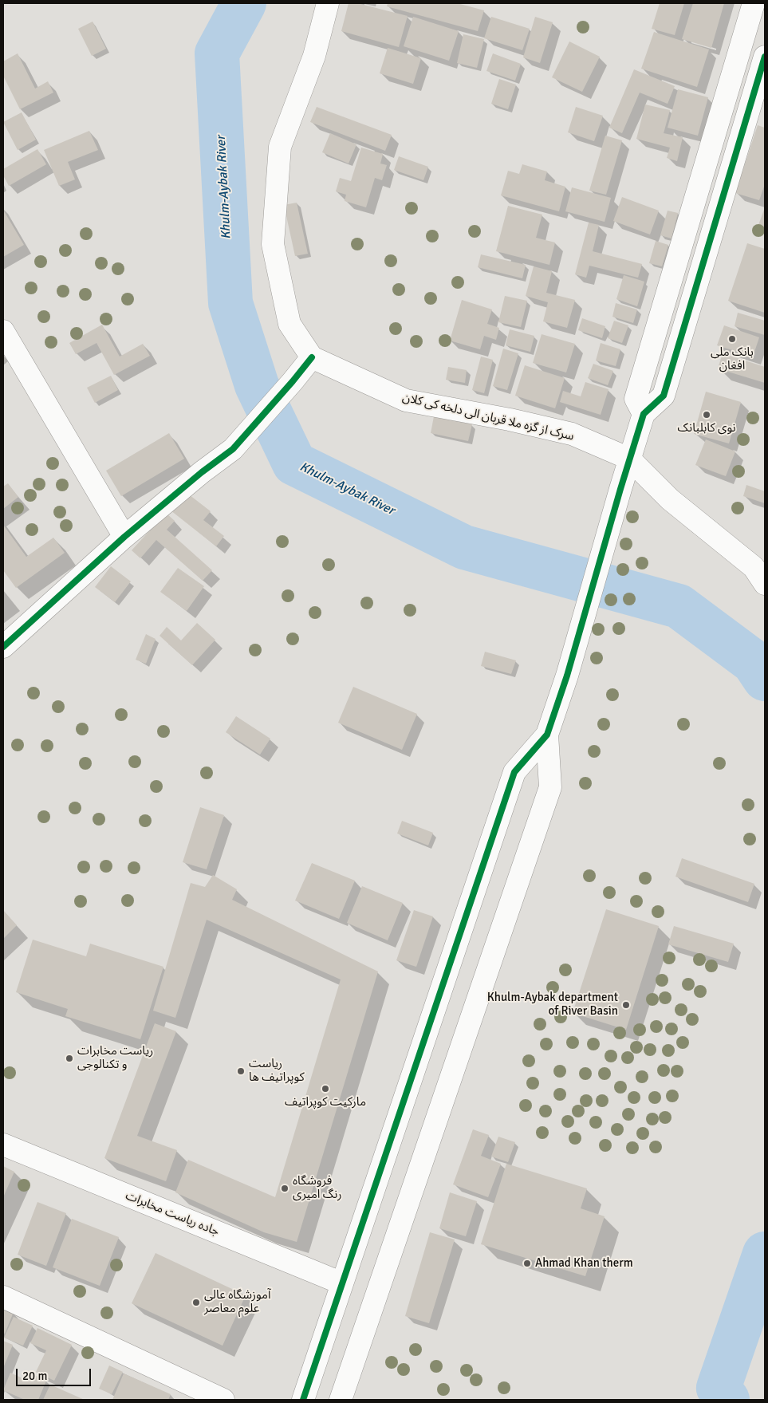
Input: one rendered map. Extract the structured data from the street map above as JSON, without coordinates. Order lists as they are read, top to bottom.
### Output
{
  "streets": {
    "street": ["سرک از گزه ملا قربان الی دلخه کی کلان", "جاده ریاست مخابرات"]
  },
  "water": ["Khulm-Aybak River"],
  "places": [
    "بانک ملی افغان",
    "نوی کابلبانک",
    "Khulm-Aybak department of River Basin",
    "ریاست مخابرات و تکنالوجی",
    "ریاست کوپراتیف ها",
    "مارکیت کوپراتیف",
    "فروشگاه رنگ امیری",
    "Ahmad Khan therm",
    "آموزشگاه عالی علوم معاصر"
  ],
  "scale_bar": "20 m"
}
